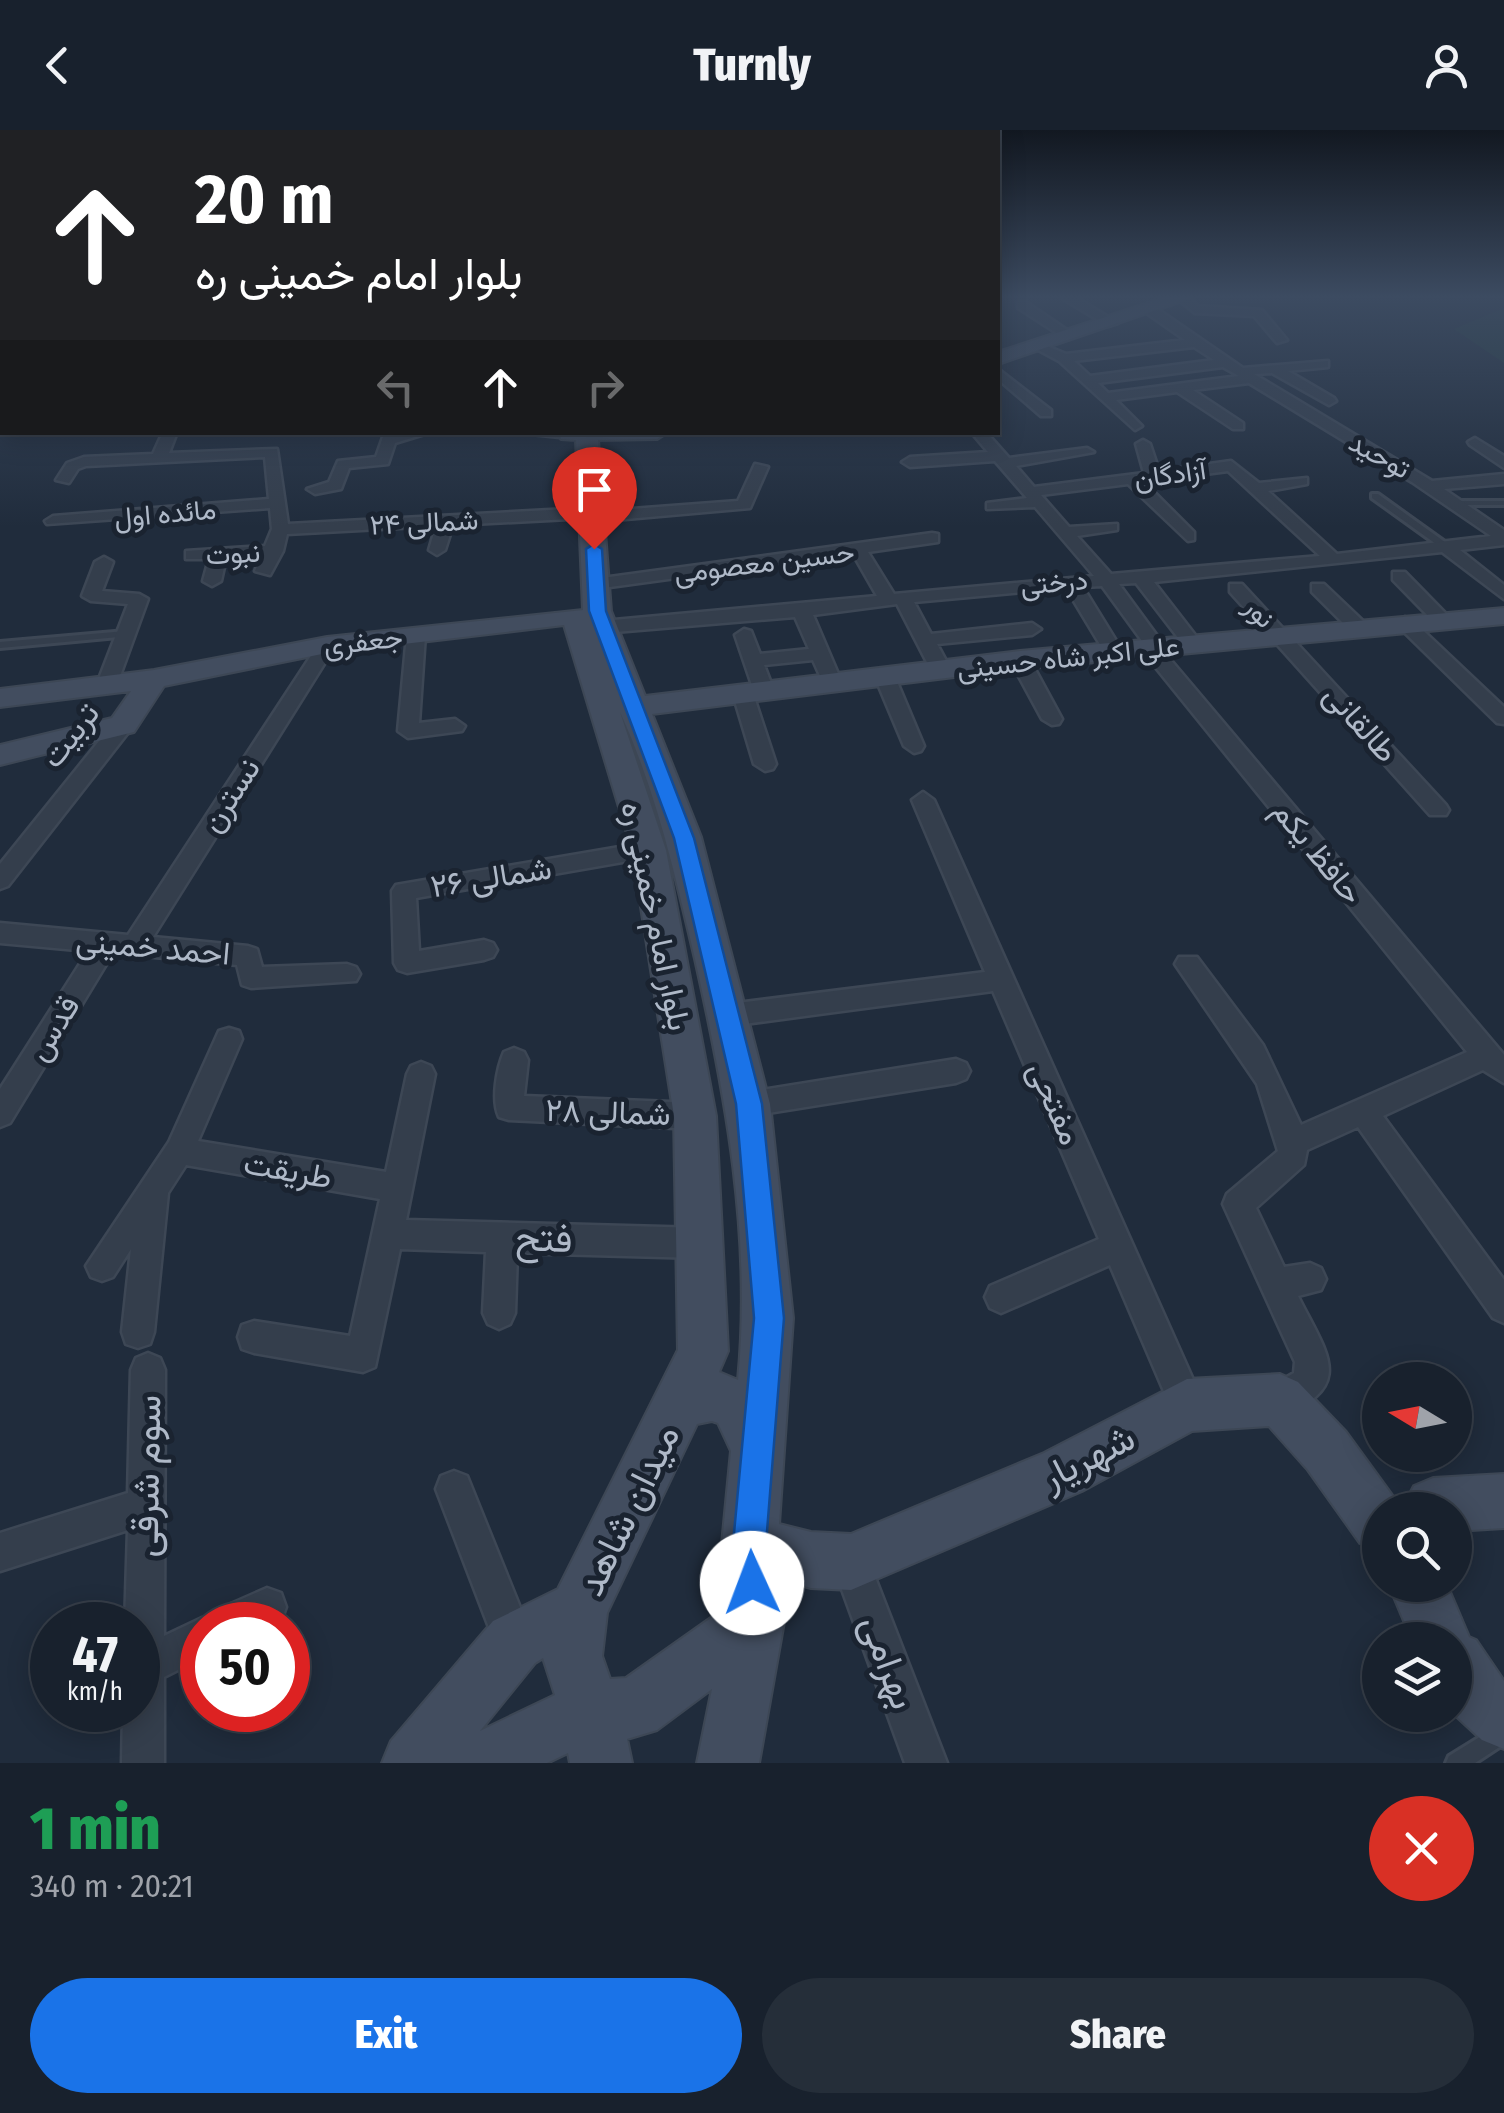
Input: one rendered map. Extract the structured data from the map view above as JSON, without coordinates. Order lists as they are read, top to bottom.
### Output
{
  "streets": {
    "street": [
      "توحید",
      "آزادگان",
      "مائده اول",
      "۲۴ شمالی",
      "نبوت",
      "حسین معصومی",
      "درختی",
      "نور",
      "جعفری",
      "علی اکبر شاه حسینی",
      "طالقانی",
      "تربیت",
      "نسترن",
      "حافظ یکم",
      "۲۶ شمالی",
      "بلوار امام خمینی ره",
      "احمد خمینی",
      "قدس",
      "مفتحی",
      "۲۸ شمالی",
      "طریقت",
      "فتح",
      "شهریار",
      "سوم شرقی",
      "میدان شاهد",
      "بهرامی"
    ]
  },
  "crossings": [
    ["توحید", "درختی"],
    ["آزادگان", "درختی"],
    ["آزادگان", "حافظ یکم"],
    ["۲۴ شمالی", "بلوار امام خمینی ره"],
    ["حسین معصومی", "بلوار امام خمینی ره"],
    ["درختی", "جعفری"],
    ["درختی", "حافظ یکم"],
    ["درختی", "بلوار امام خمینی ره"],
    ["نور", "علی اکبر شاه حسینی"],
    ["نور", "طالقانی"],
    ["جعفری", "تربیت"],
    ["جعفری", "نسترن"],
    ["جعفری", "بلوار امام خمینی ره"],
    ["علی اکبر شاه حسینی", "طالقانی"],
    ["علی اکبر شاه حسینی", "حافظ یکم"],
    ["علی اکبر شاه حسینی", "بلوار امام خمینی ره"],
    ["نسترن", "احمد خمینی"],
    ["۲۶ شمالی", "بلوار امام خمینی ره"],
    ["بلوار امام خمینی ره", "۲۸ شمالی"],
    ["بلوار امام خمینی ره", "فتح"],
    ["بلوار امام خمینی ره", "میدان شاهد"],
    ["احمد خمینی", "قدس"],
    ["مفتحی", "شهریار"],
    ["شهریار", "بهرامی"]
  ],
  "north": "left",
  "page": {
    "header": "Turnly",
    "turn": ["20 m", "بلوار امام خمینی ره"],
    "speed": "47 km/h",
    "limit": "50",
    "heading": ["1 min", "340 m · 20:21"],
    "buttons": ["Exit", "Share"]
  }
}
